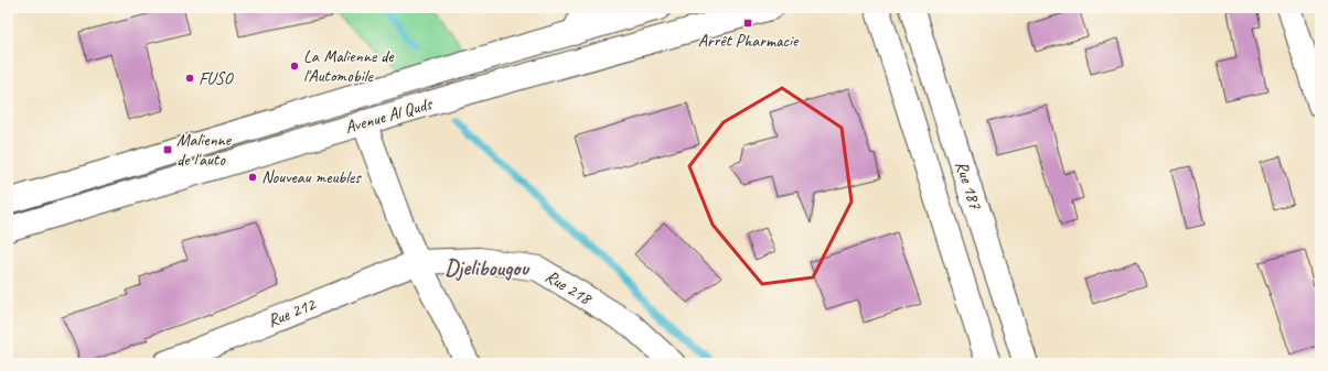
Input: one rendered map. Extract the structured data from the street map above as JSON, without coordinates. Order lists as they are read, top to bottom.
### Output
{
  "streets": {
    "street": [
      "Avenue Al Quds",
      "Rue 187",
      "Rue 218",
      "Rue 212"
    ]
  },
  "crossings": [
    ["Rue 218", "Rue 212"]
  ],
  "districts": ["Djelibougou"],
  "places": {
    "transit": ["Arrêt Pharmacie", "Malienne de l'auto"],
    "other": ["La Malienne de l'Automobile", "FUSO", "Nouveau meubles"]
  }
}
